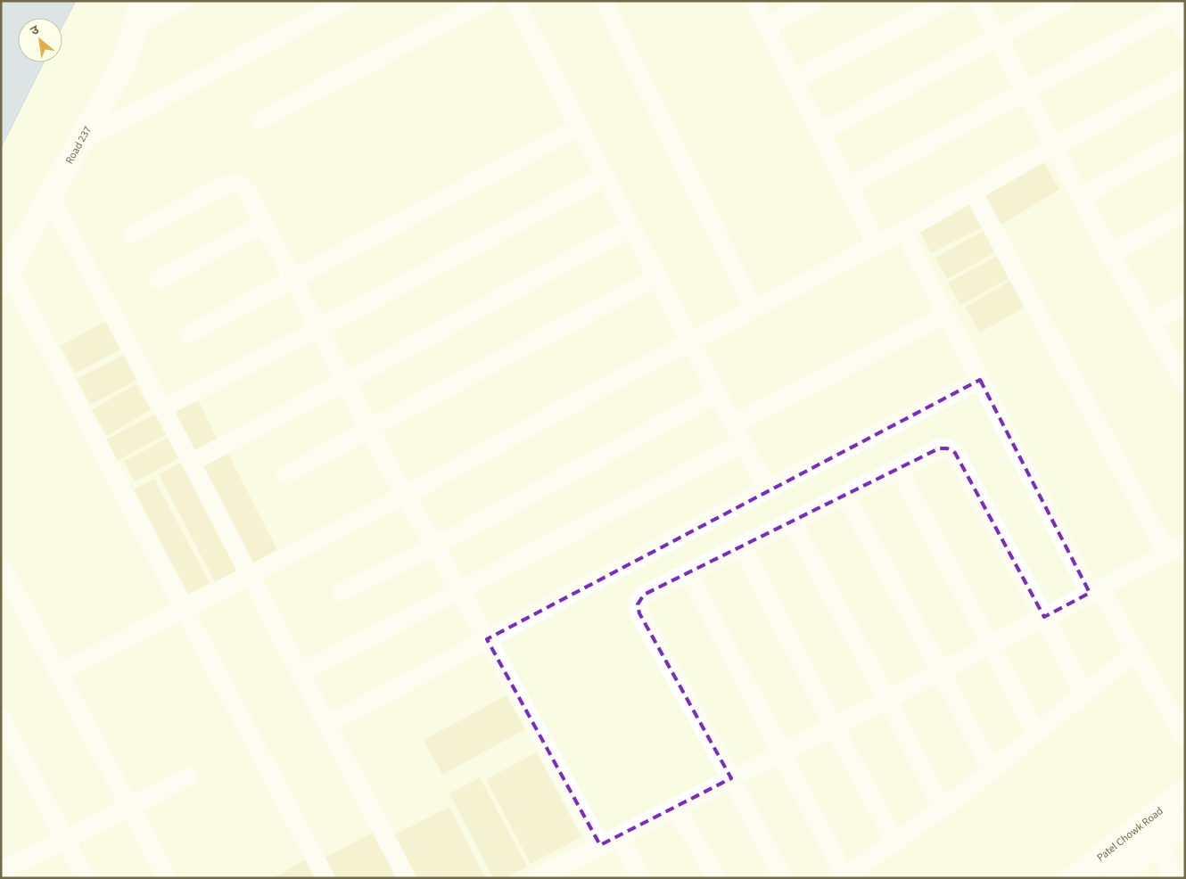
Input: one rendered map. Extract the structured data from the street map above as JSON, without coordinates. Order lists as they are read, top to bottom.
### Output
{
  "streets": {
    "street": ["Road 237", "Patel Chowk Road"]
  },
  "north": "top left"
}
